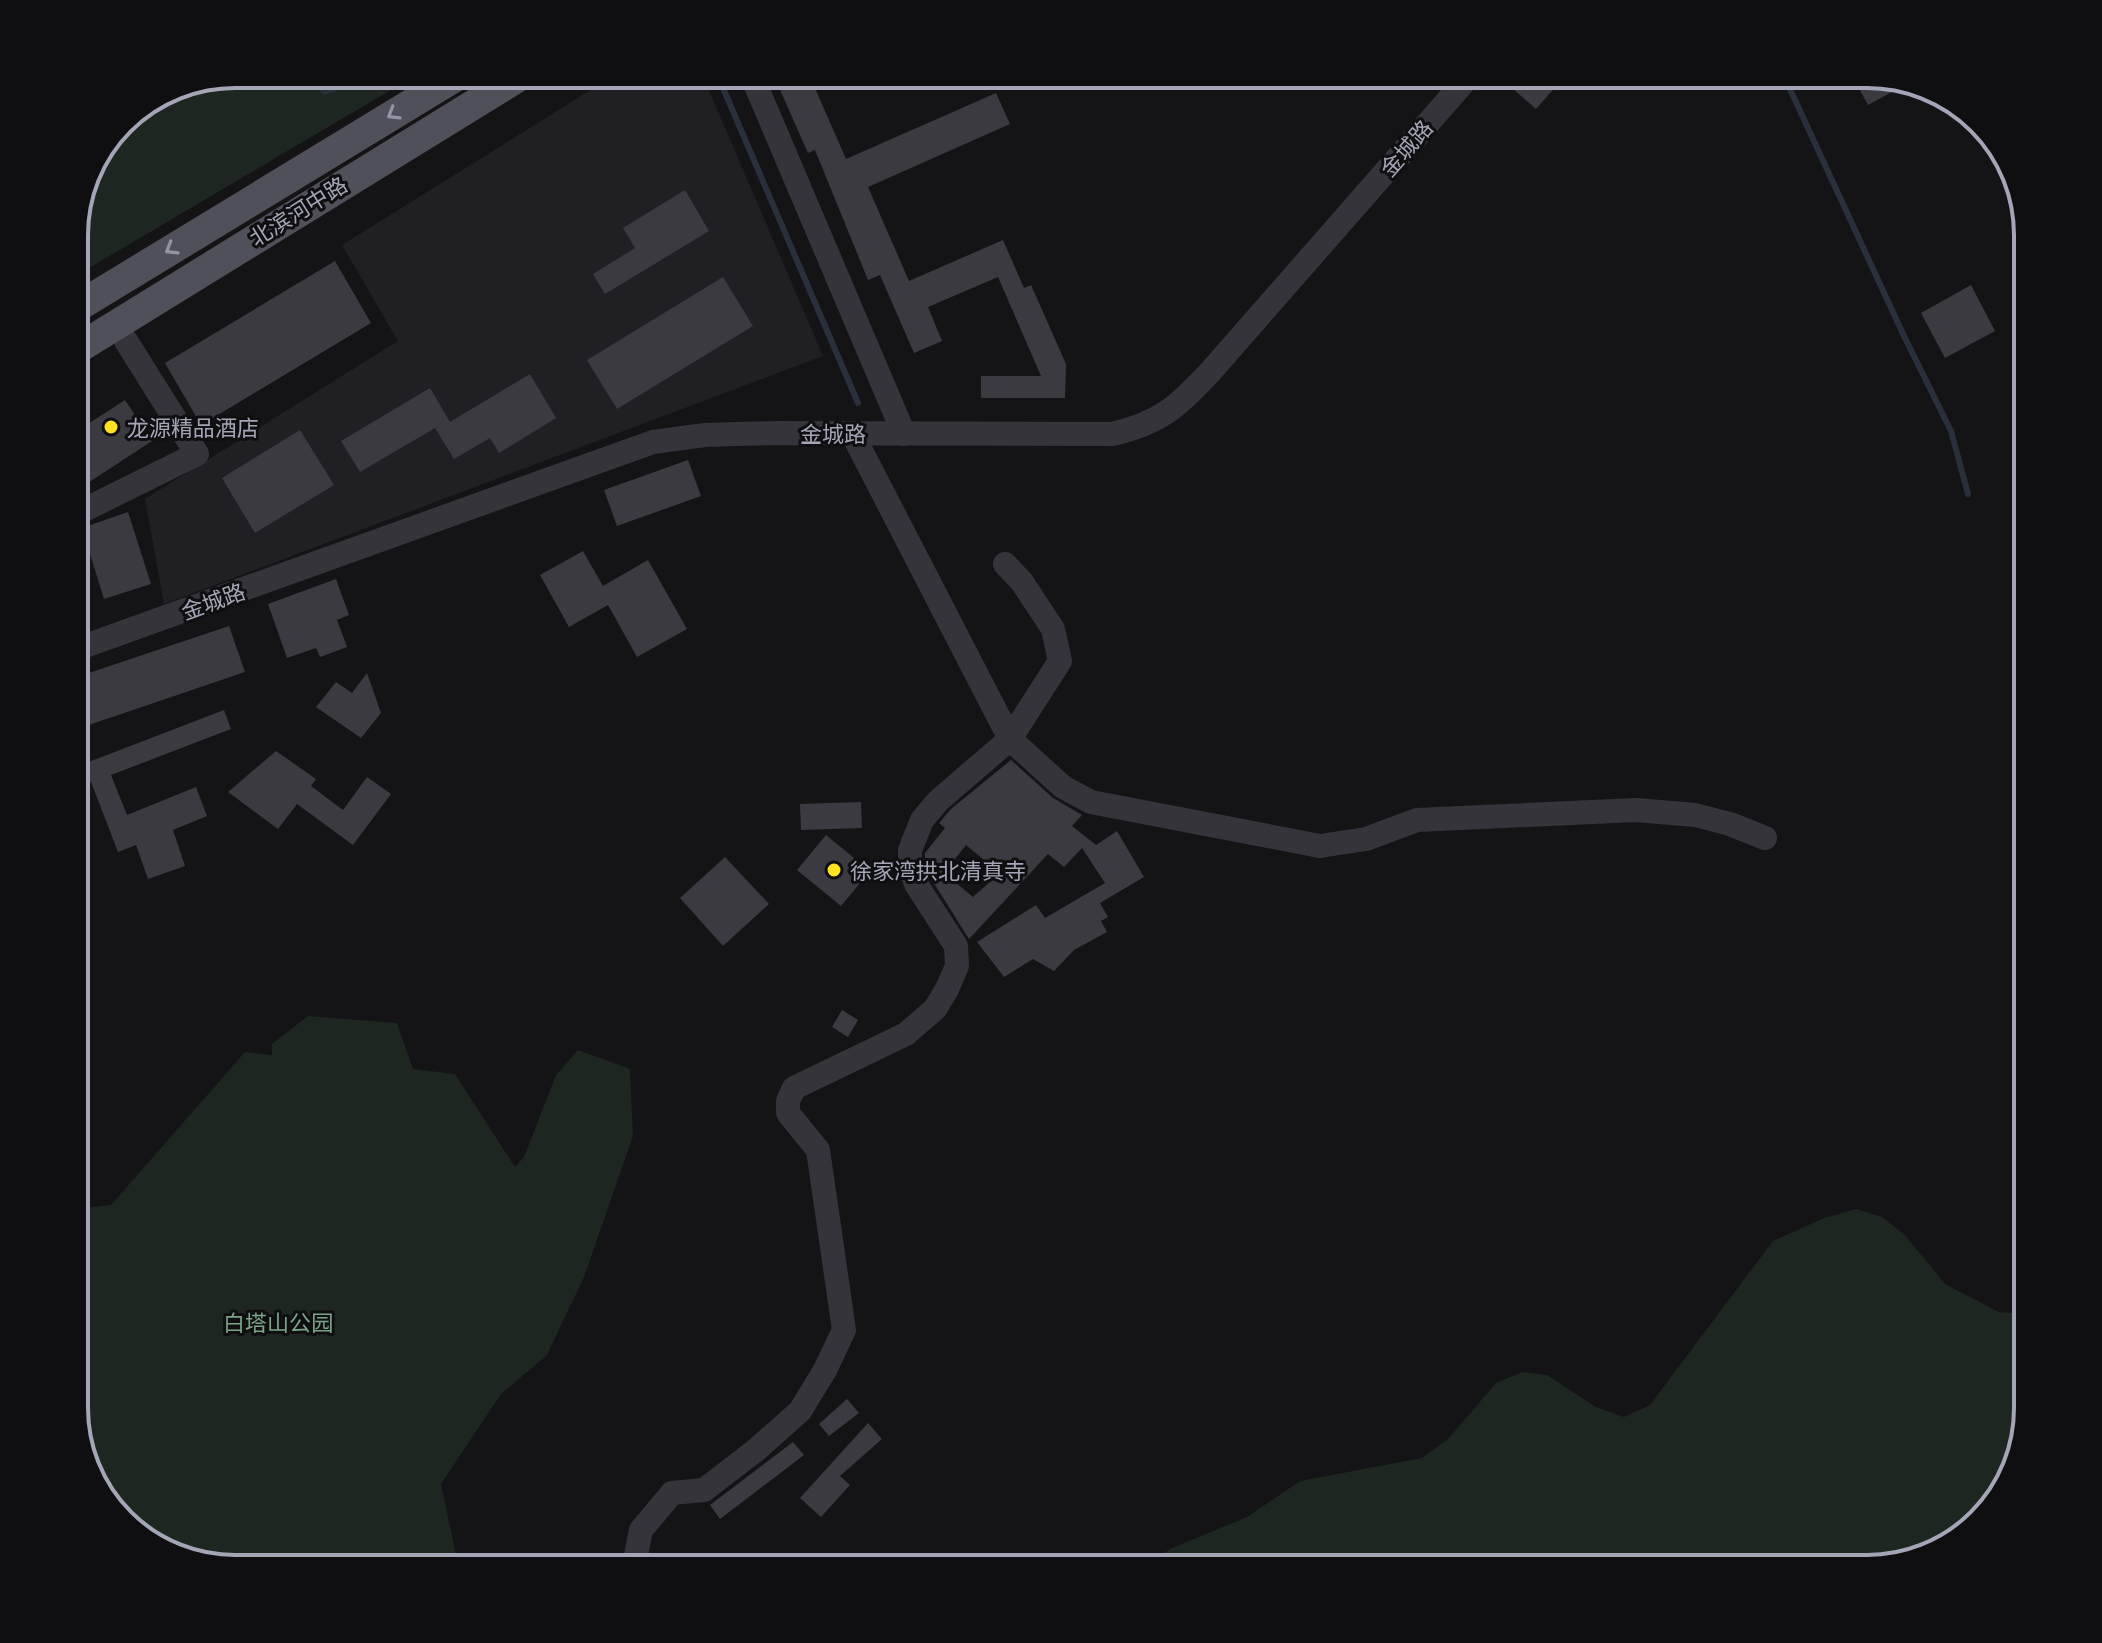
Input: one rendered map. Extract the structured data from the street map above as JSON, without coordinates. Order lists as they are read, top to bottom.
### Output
{
  "streets": {
    "main road": ["北滨河中路"],
    "street": ["金城路"]
  },
  "parks": ["白塔山公园"],
  "places": ["龙源精品酒店", "徐家湾拱北清真寺"]
}
